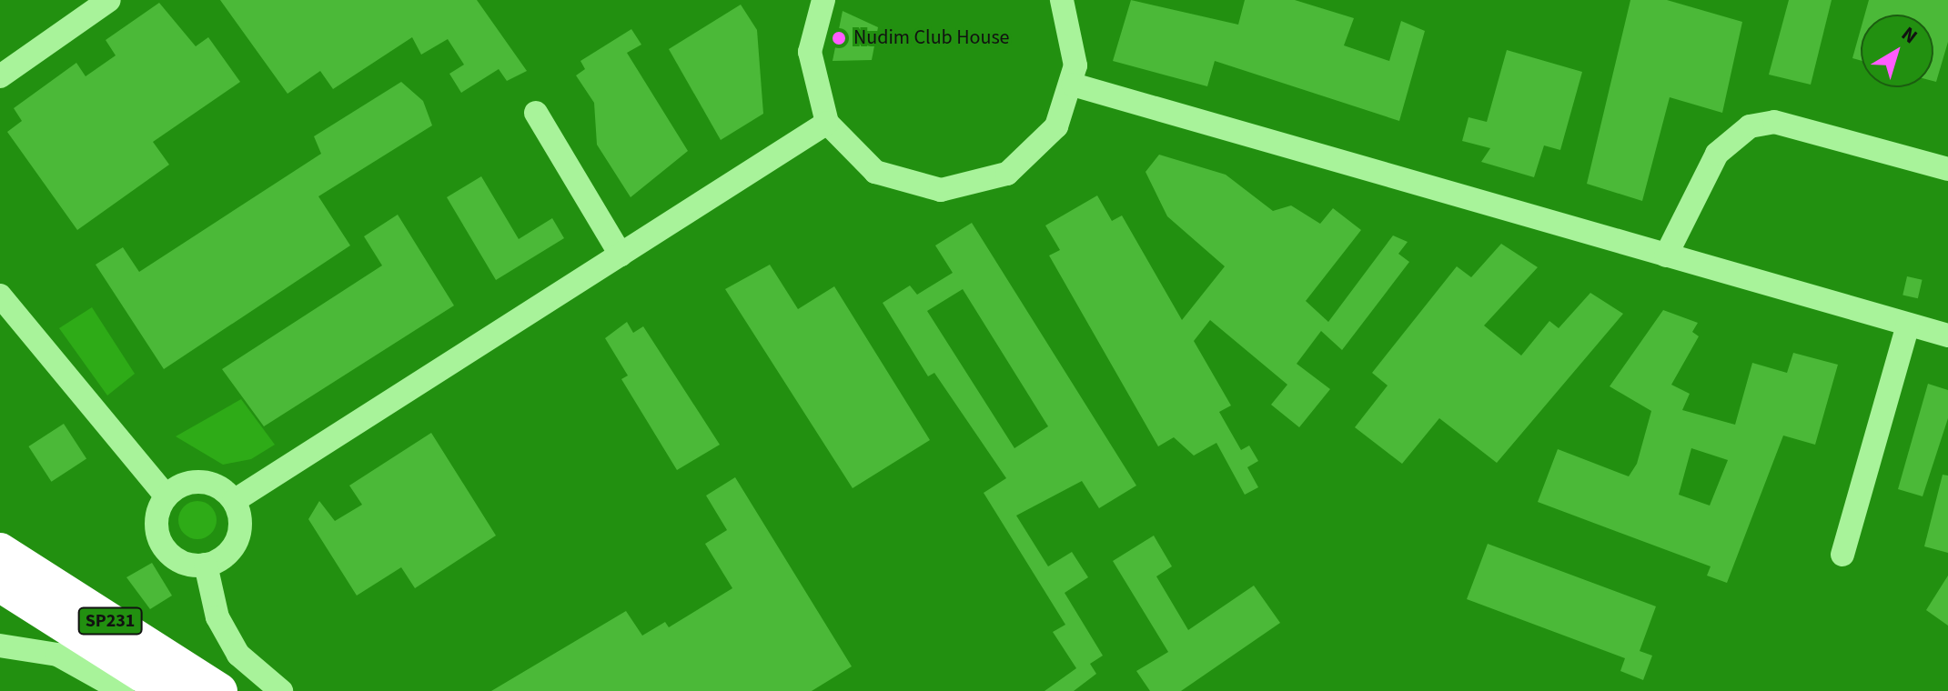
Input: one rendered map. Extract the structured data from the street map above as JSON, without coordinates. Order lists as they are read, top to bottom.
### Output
{
  "streets": {
    "highway": ["SP231"]
  },
  "places": ["Nudim Club House"],
  "north": "top right"
}
